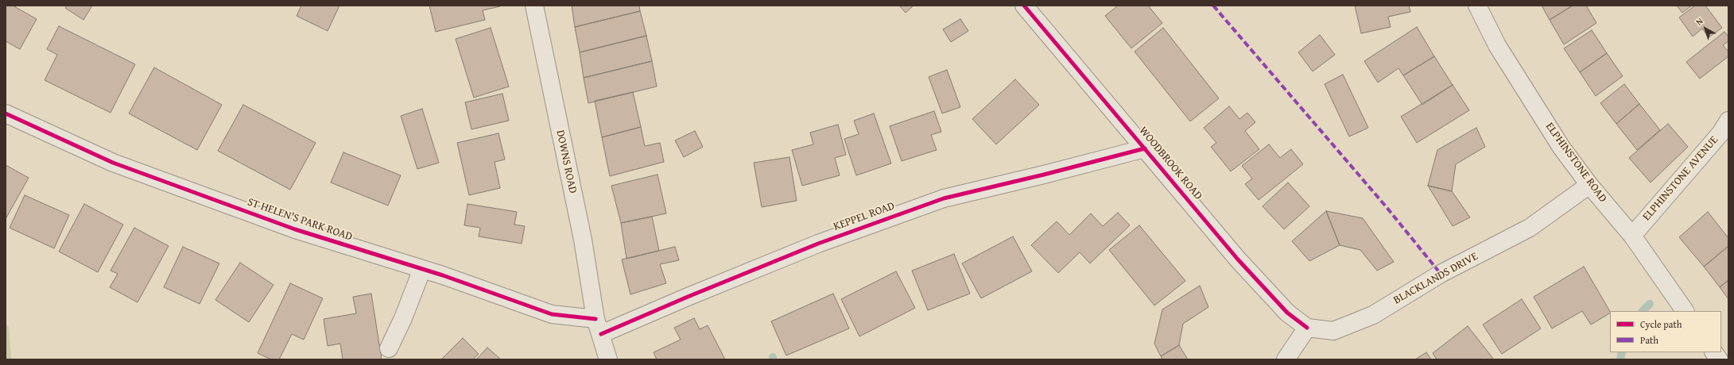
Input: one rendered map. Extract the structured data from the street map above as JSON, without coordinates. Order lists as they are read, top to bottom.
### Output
{
  "streets": {
    "street": [
      "DOWNS ROAD",
      "ELPHINSTONE ROAD",
      "WOODBROOK ROAD",
      "ELPHINSTONE AVENUE",
      "KEPPEL ROAD",
      "ST HELEN'S PARK ROAD",
      "BLACKLANDS DRIVE"
    ]
  },
  "crossings": [
    ["DOWNS ROAD", "KEPPEL ROAD"],
    ["DOWNS ROAD", "ST HELEN'S PARK ROAD"],
    ["ELPHINSTONE ROAD", "ELPHINSTONE AVENUE"],
    ["ELPHINSTONE ROAD", "BLACKLANDS DRIVE"],
    ["WOODBROOK ROAD", "KEPPEL ROAD"],
    ["WOODBROOK ROAD", "BLACKLANDS DRIVE"],
    ["KEPPEL ROAD", "ST HELEN'S PARK ROAD"]
  ],
  "legend": ["Cycle path", "Path"],
  "north": "top left"
}
